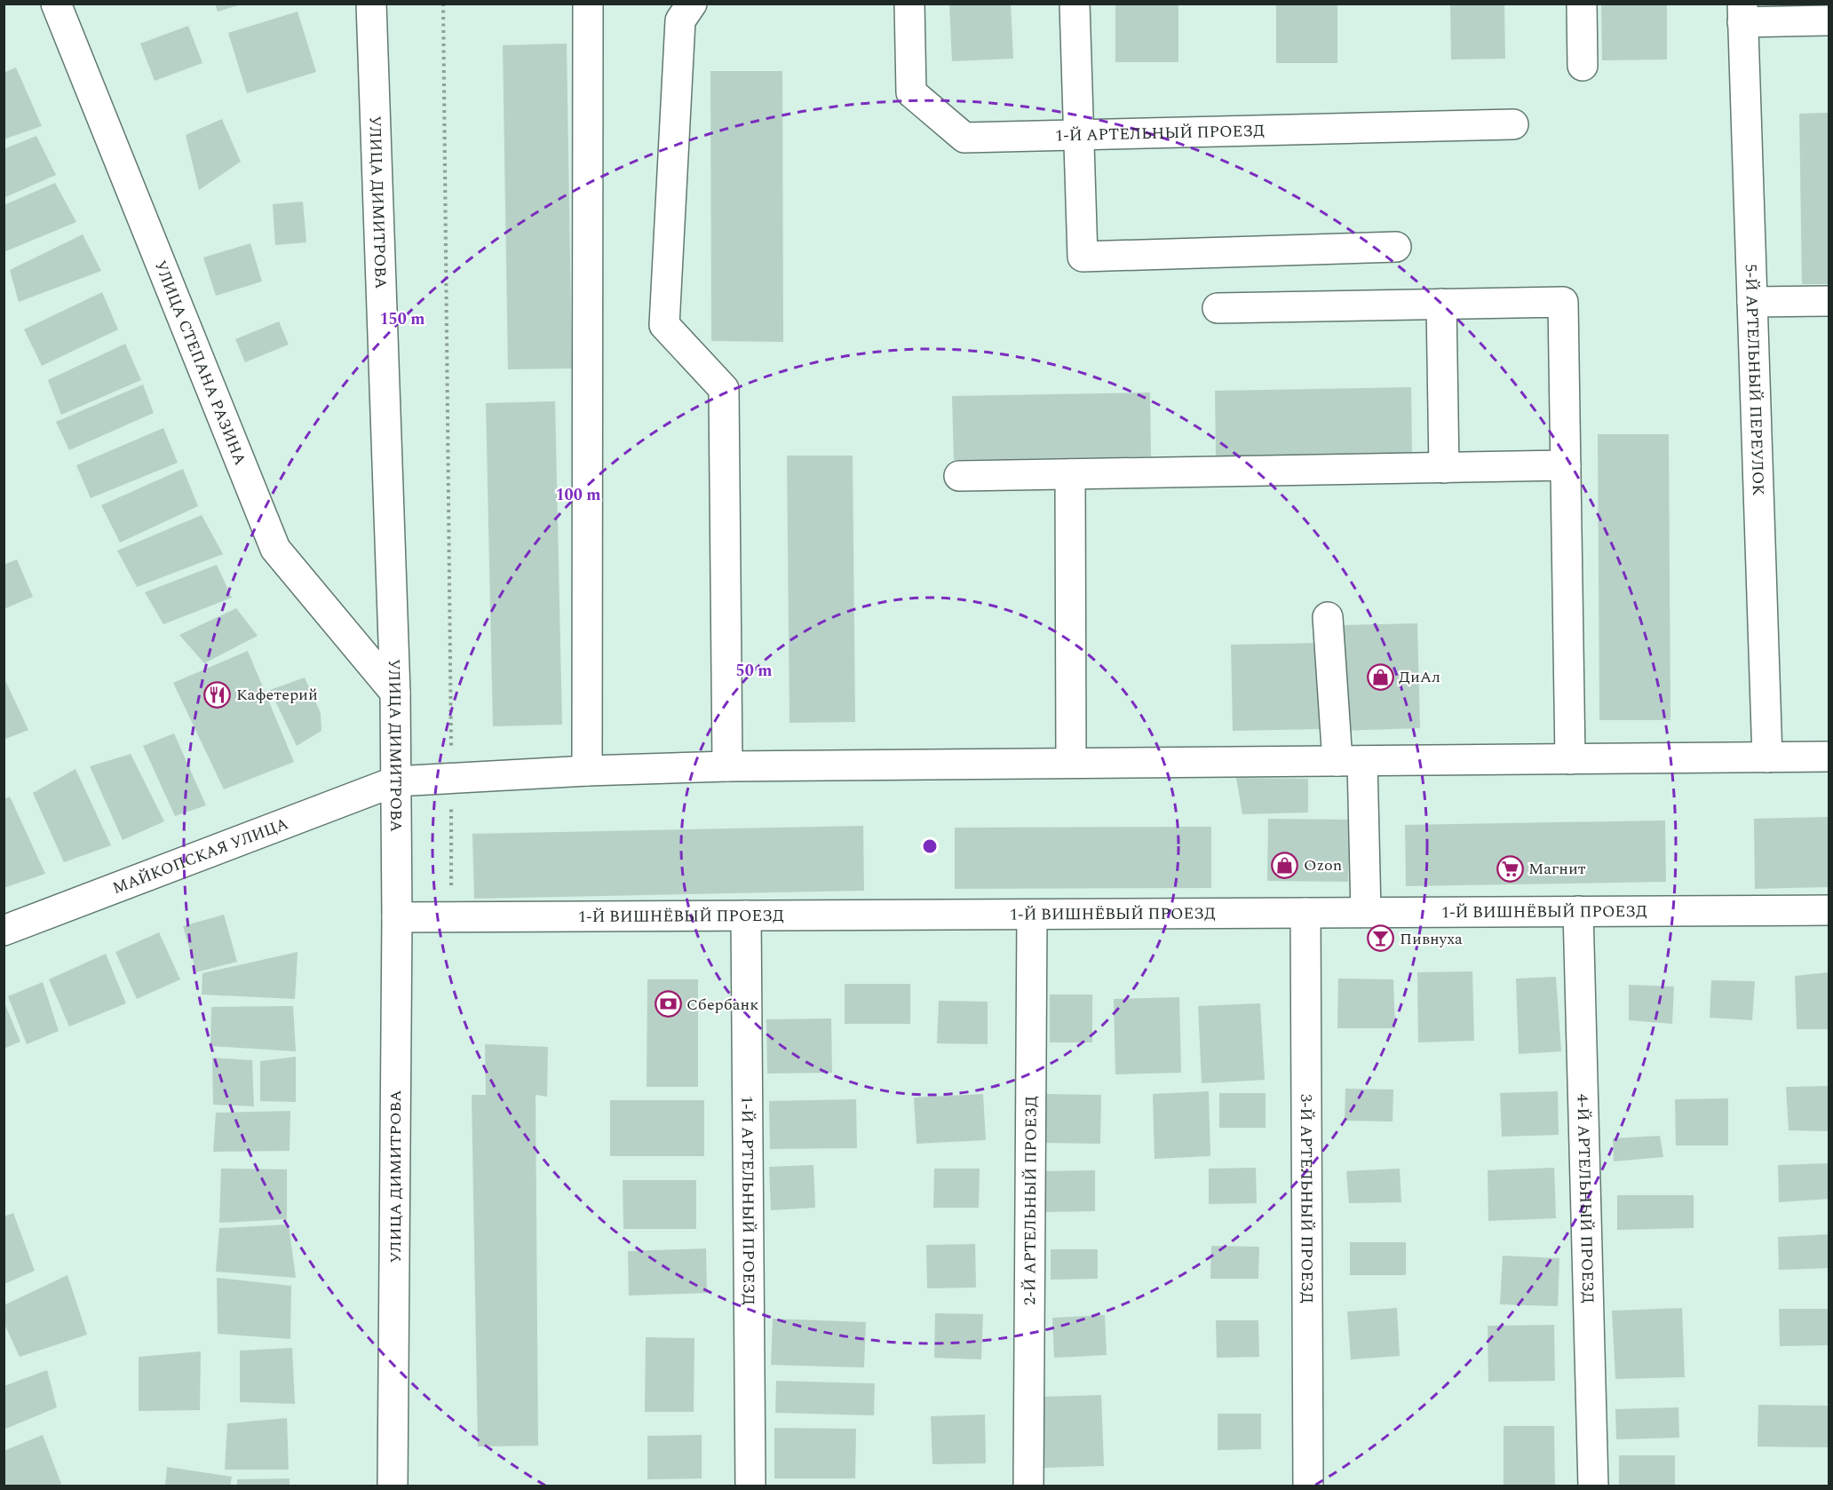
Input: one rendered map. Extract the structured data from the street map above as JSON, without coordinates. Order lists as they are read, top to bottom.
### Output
{
  "streets": {
    "street": [
      "1-Й АРТЕЛЬНЫЙ ПРОЕЗД",
      "УЛИЦА ДИМИТРОВА",
      "УЛИЦА СТЕПАНА РАЗИНА",
      "5-Й АРТЕЛЬНЫЙ ПЕРЕУЛОК",
      "МАЙКОПСКАЯ УЛИЦА",
      "1-Й ВИШНЁВЫЙ ПРОЕЗД",
      "4-Й АРТЕЛЬНЫЙ ПРОЕЗД",
      "3-Й АРТЕЛЬНЫЙ ПРОЕЗД",
      "2-Й АРТЕЛЬНЫЙ ПРОЕЗД"
    ]
  },
  "crossings": [
    ["1-Й АРТЕЛЬНЫЙ ПРОЕЗД", "1-Й ВИШНЁВЫЙ ПРОЕЗД"],
    ["УЛИЦА ДИМИТРОВА", "УЛИЦА СТЕПАНА РАЗИНА"],
    ["УЛИЦА ДИМИТРОВА", "МАЙКОПСКАЯ УЛИЦА"],
    ["УЛИЦА ДИМИТРОВА", "1-Й ВИШНЁВЫЙ ПРОЕЗД"],
    ["5-Й АРТЕЛЬНЫЙ ПЕРЕУЛОК", "МАЙКОПСКАЯ УЛИЦА"],
    ["1-Й ВИШНЁВЫЙ ПРОЕЗД", "4-Й АРТЕЛЬНЫЙ ПРОЕЗД"],
    ["1-Й ВИШНЁВЫЙ ПРОЕЗД", "3-Й АРТЕЛЬНЫЙ ПРОЕЗД"],
    ["1-Й ВИШНЁВЫЙ ПРОЕЗД", "2-Й АРТЕЛЬНЫЙ ПРОЕЗД"]
  ],
  "places": {
    "shop": ["ДиАл", "Ozon"],
    "restaurant": ["Кафетерий"],
    "supermarket": ["Магнит"],
    "bar": ["Пивнуха"],
    "bank": ["Сбербанк"]
  },
  "rings": ["150 m", "100 m", "50 m"]
}
